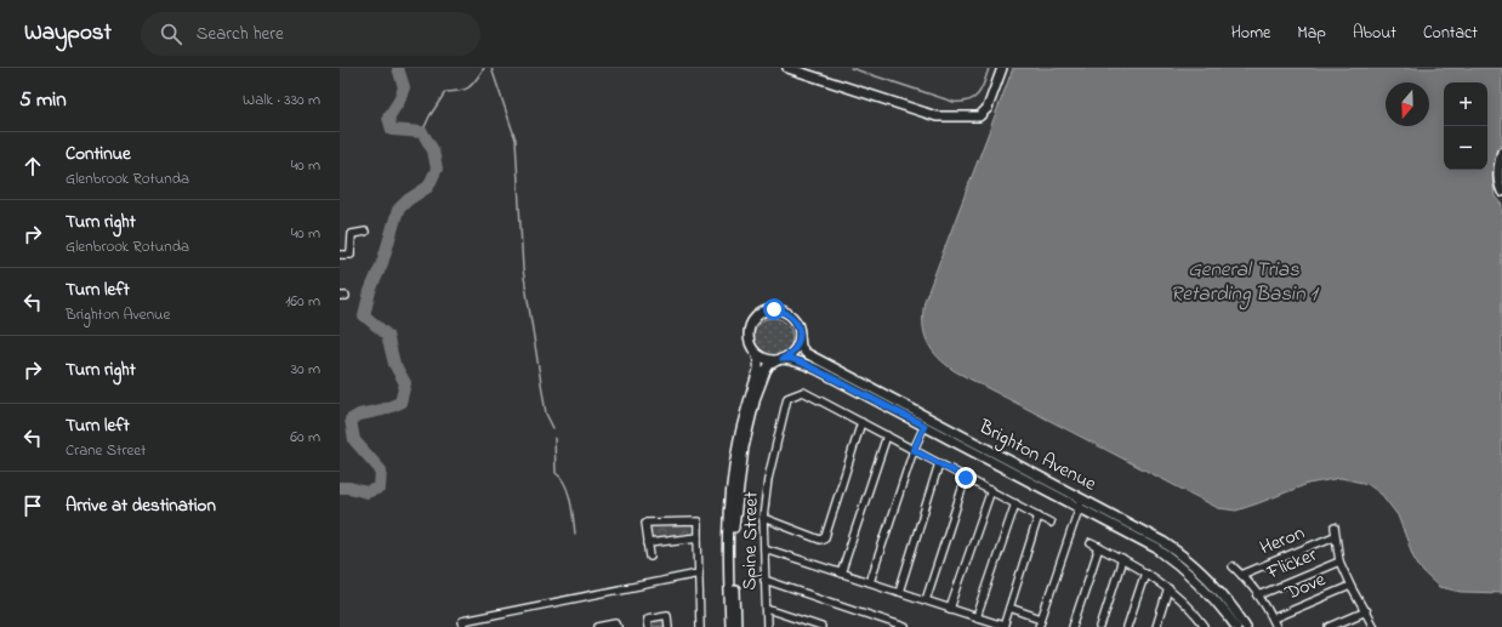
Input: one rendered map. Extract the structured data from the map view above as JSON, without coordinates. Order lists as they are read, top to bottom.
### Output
{
  "streets": {
    "street": [
      "Brighton Avenue",
      "Spine Street",
      "Heron",
      "Flicker",
      "Dove"
    ]
  },
  "water": ["General Trias Retarding Basin 1"],
  "north": "bottom",
  "page": {
    "header": "Waypost",
    "search": "Search here",
    "nav": [
      "Home",
      "Map",
      "About",
      "Contact"
    ],
    "heading": ["5 min", "Walk · 330 m"],
    "map_buttons": ["+", "−"],
    "list": [
      ["Continue", "Glenbrook Rotunda", "40 m"],
      ["Turn right", "Glenbrook Rotunda", "40 m"],
      ["Turn left", "Brighton Avenue", "160 m"],
      ["Turn right", "30 m"],
      ["Turn left", "Crane Street", "60 m"],
      "Arrive at destination"
    ]
  }
}
